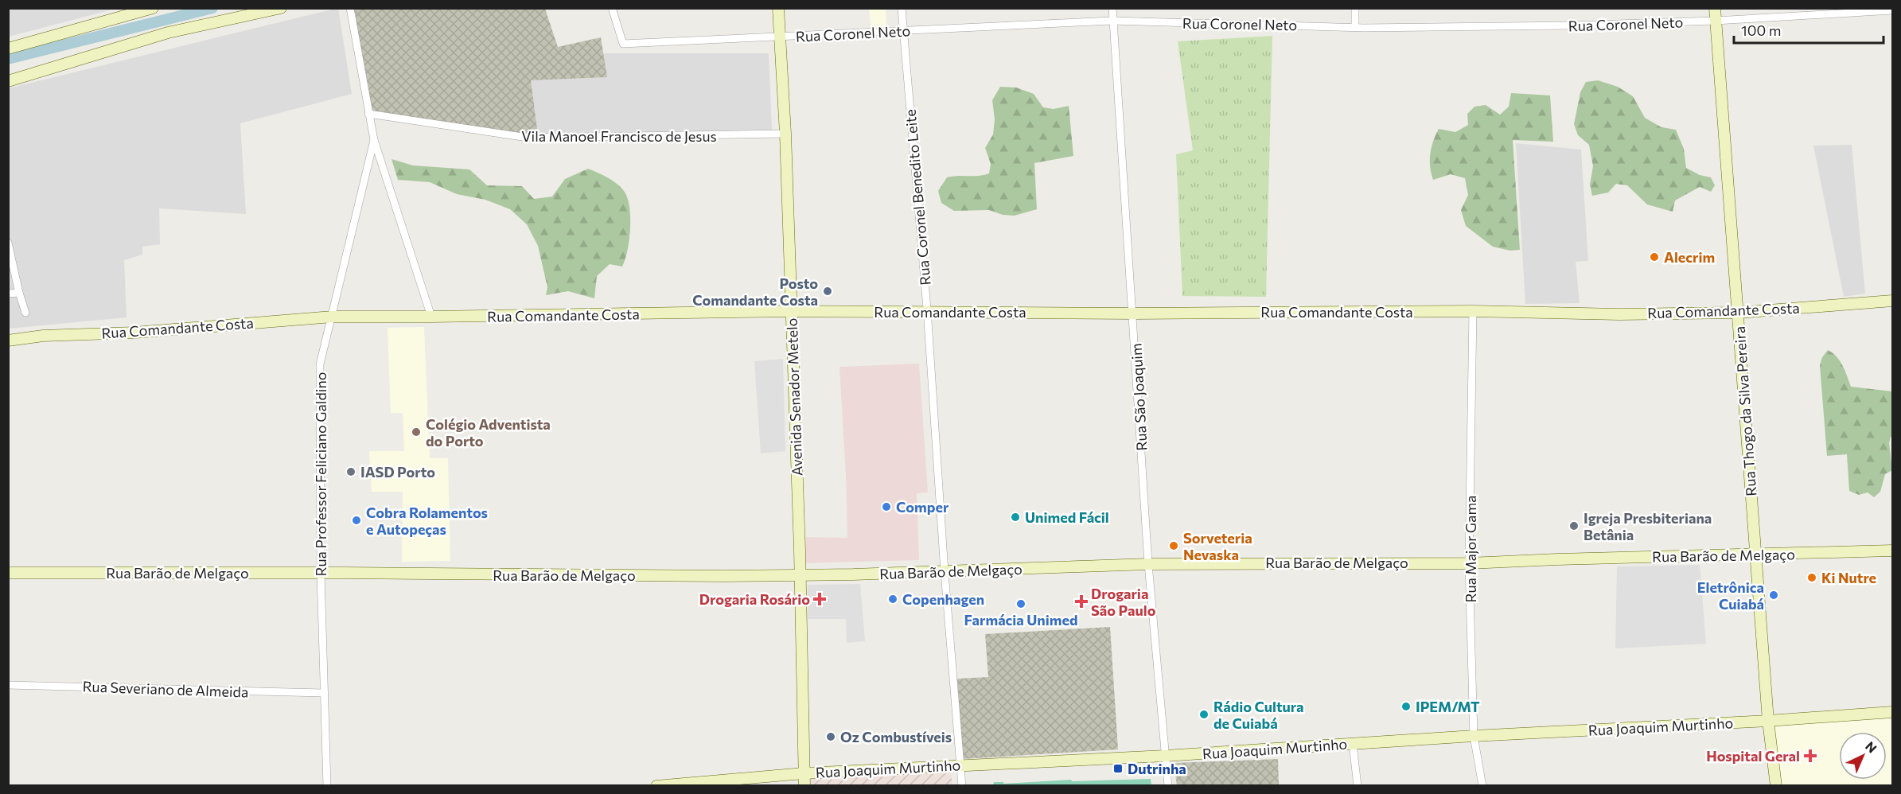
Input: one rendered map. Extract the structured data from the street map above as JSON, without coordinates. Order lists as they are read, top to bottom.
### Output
{
  "streets": {
    "street": [
      "Rua Coronel Neto",
      "Vila Manoel Francisco de Jesus",
      "Rua Coronel Benedito Leite",
      "Rua Comandante Costa",
      "Avenida Senador Metelo",
      "Rua São Joaquim",
      "Rua Thogo da Silva Pereira",
      "Rua Professor Feliciano Galdino",
      "Rua Major Gama",
      "Rua Barão de Melgaço",
      "Rua Severiano de Almeida",
      "Rua Joaquim Murtinho"
    ]
  },
  "crossings": [
    ["Rua Coronel Neto", "Rua Coronel Benedito Leite"],
    ["Rua Coronel Neto", "Avenida Senador Metelo"],
    ["Rua Coronel Neto", "Rua São Joaquim"],
    ["Rua Coronel Neto", "Rua Thogo da Silva Pereira"],
    ["Vila Manoel Francisco de Jesus", "Avenida Senador Metelo"],
    ["Rua Coronel Benedito Leite", "Rua Comandante Costa"],
    ["Rua Coronel Benedito Leite", "Rua Barão de Melgaço"],
    ["Rua Coronel Benedito Leite", "Rua Joaquim Murtinho"],
    ["Rua Comandante Costa", "Avenida Senador Metelo"],
    ["Rua Comandante Costa", "Rua São Joaquim"],
    ["Rua Comandante Costa", "Rua Thogo da Silva Pereira"],
    ["Rua Comandante Costa", "Rua Professor Feliciano Galdino"],
    ["Rua Comandante Costa", "Rua Major Gama"],
    ["Avenida Senador Metelo", "Rua Barão de Melgaço"],
    ["Avenida Senador Metelo", "Rua Joaquim Murtinho"],
    ["Rua São Joaquim", "Rua Barão de Melgaço"],
    ["Rua São Joaquim", "Rua Joaquim Murtinho"],
    ["Rua Thogo da Silva Pereira", "Rua Barão de Melgaço"],
    ["Rua Thogo da Silva Pereira", "Rua Joaquim Murtinho"],
    ["Rua Professor Feliciano Galdino", "Rua Barão de Melgaço"],
    ["Rua Professor Feliciano Galdino", "Rua Severiano de Almeida"],
    ["Rua Major Gama", "Rua Barão de Melgaço"],
    ["Rua Major Gama", "Rua Joaquim Murtinho"]
  ],
  "places": {
    "other": [
      "Alecrim",
      "Posto Comandante Costa",
      "Colégio Adventista do Porto",
      "IASD Porto",
      "Comper",
      "Unimed Fácil",
      "Cobra Rolamentos e Autopeças",
      "Igreja Presbiteriana Betânia",
      "Sorveteria Nevaska",
      "Ki Nutre",
      "Eletrônica Cuiabá",
      "Copenhagen",
      "Farmácia Unimed",
      "IPEM/MT",
      "Rádio Cultura de Cuiabá",
      "Oz Combustíveis"
    ],
    "health": ["Drogaria Rosário", "Drogaria São Paulo", "Hospital Geral"],
    "transit": ["Dutrinha"]
  },
  "scale_bar": "100 m",
  "north": "top right"
}
